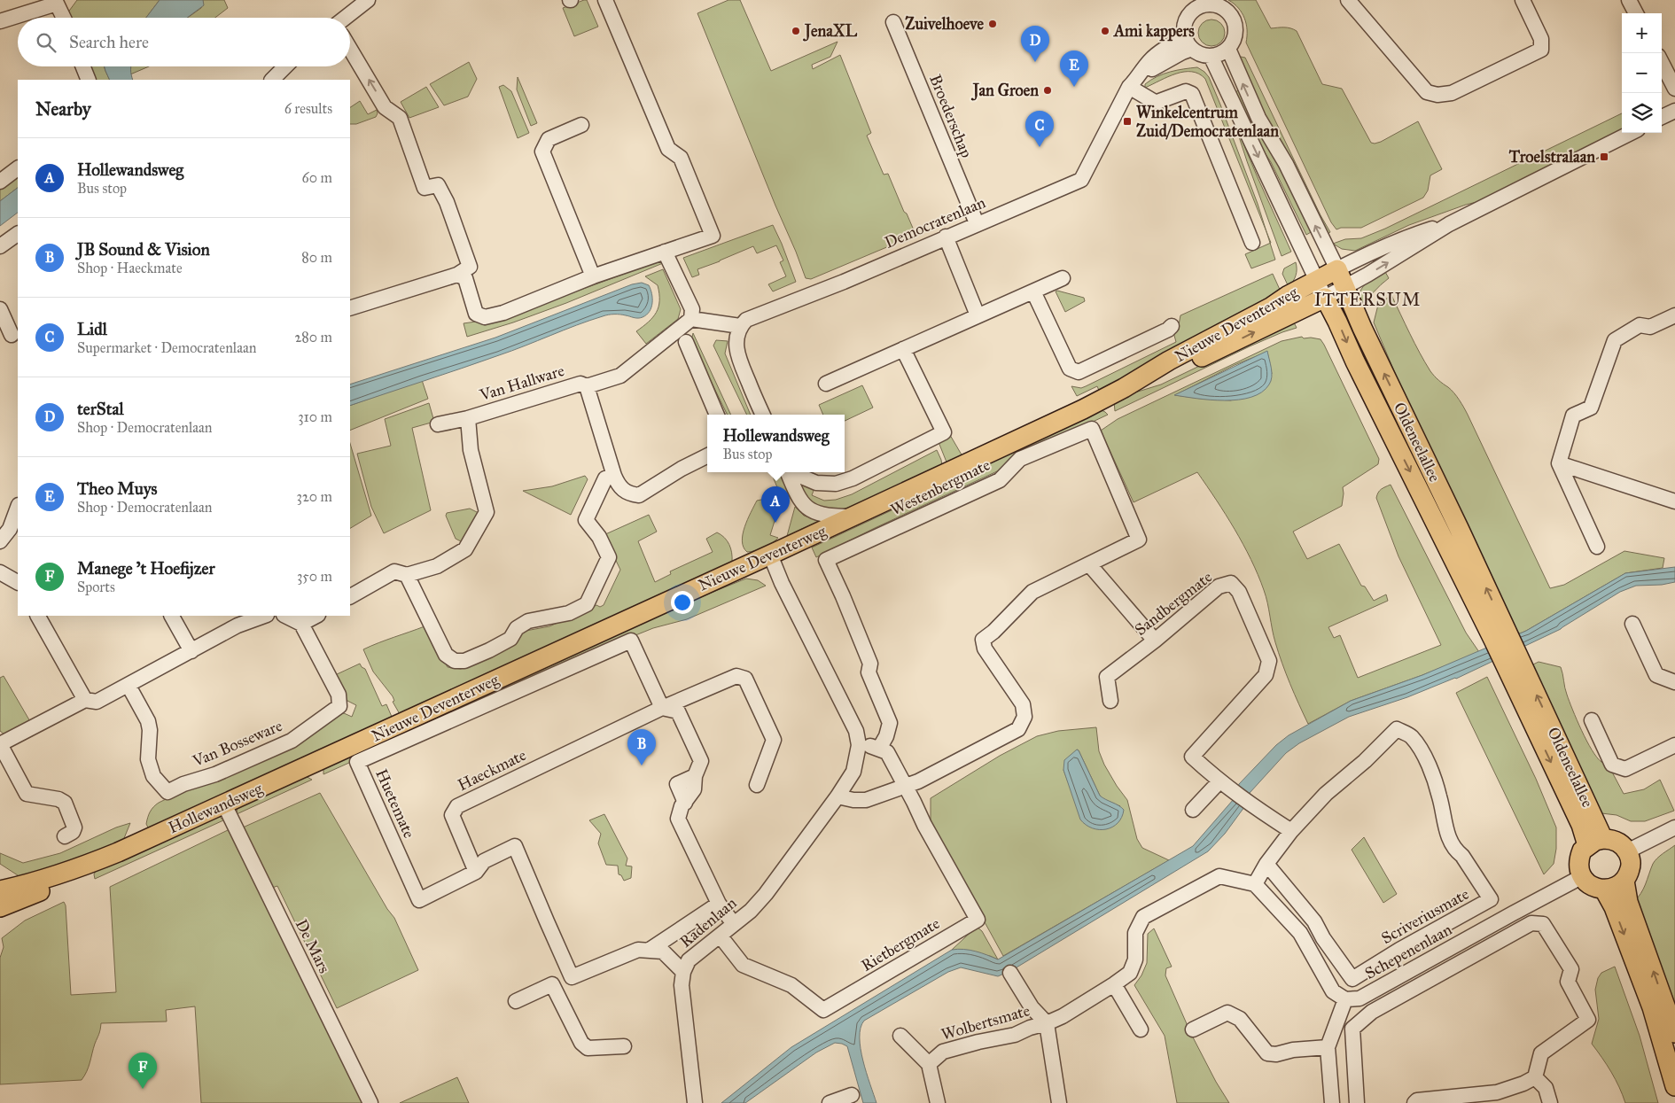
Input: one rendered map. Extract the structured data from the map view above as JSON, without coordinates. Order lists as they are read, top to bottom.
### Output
{
  "streets": {
    "main road": ["Nieuwe Deventerweg", "Oldeneelallee", "Hollewandsweg"],
    "street": [
      "Broederschap",
      "Democratenlaan",
      "Van Hallware",
      "Westenbergmate",
      "Sandbergmate",
      "Van Bosseware",
      "Haeckmate",
      "Huetemate",
      "Scriveriusmate",
      "Radenlaan",
      "Rietbergmate",
      "De Mars",
      "Schepenenlaan",
      "Wolbertsmate"
    ]
  },
  "crossings": [
    ["Broederschap", "Democratenlaan"],
    ["Nieuwe Deventerweg", "Oldeneelallee"],
    ["Nieuwe Deventerweg", "Hollewandsweg"],
    ["Oldeneelallee", "Schepenenlaan"],
    ["Westenbergmate", "Rietbergmate"],
    ["Sandbergmate", "Scriveriusmate"],
    ["Haeckmate", "Huetemate"],
    ["Hollewandsweg", "De Mars"],
    ["Radenlaan", "Rietbergmate"]
  ],
  "districts": ["ITTERSUM"],
  "places": {
    "other": [
      "Zuivelhoeve",
      "JenaXL",
      "Ami kappers",
      "Jan Groen"
    ],
    "transit": ["Winkelcentrum Zuid/Democratenlaan", "Troelstralaan"]
  },
  "page": {
    "map_buttons": ["+", "−"],
    "search": "Search here",
    "pins": [
      "D",
      "E",
      "C",
      "A",
      "B",
      "F"
    ],
    "heading": ["Nearby", "6 results"],
    "list": [
      {
        "mark": "A",
        "name": "Hollewandsweg",
        "note": "Bus stop",
        "value": "60 m"
      },
      {
        "mark": "B",
        "name": "JB Sound & Vision",
        "note": "Shop · Haeckmate",
        "value": "80 m"
      },
      {
        "mark": "C",
        "name": "Lidl",
        "note": "Supermarket · Democratenlaan",
        "value": "280 m"
      },
      {
        "mark": "D",
        "name": "terStal",
        "note": "Shop · Democratenlaan",
        "value": "310 m"
      },
      {
        "mark": "E",
        "name": "Theo Muys",
        "note": "Shop · Democratenlaan",
        "value": "320 m"
      },
      {
        "mark": "F",
        "name": "Manege 't Hoefijzer",
        "note": "Sports",
        "value": "350 m"
      }
    ],
    "popup": ["Hollewandsweg", "Bus stop"]
  }
}
